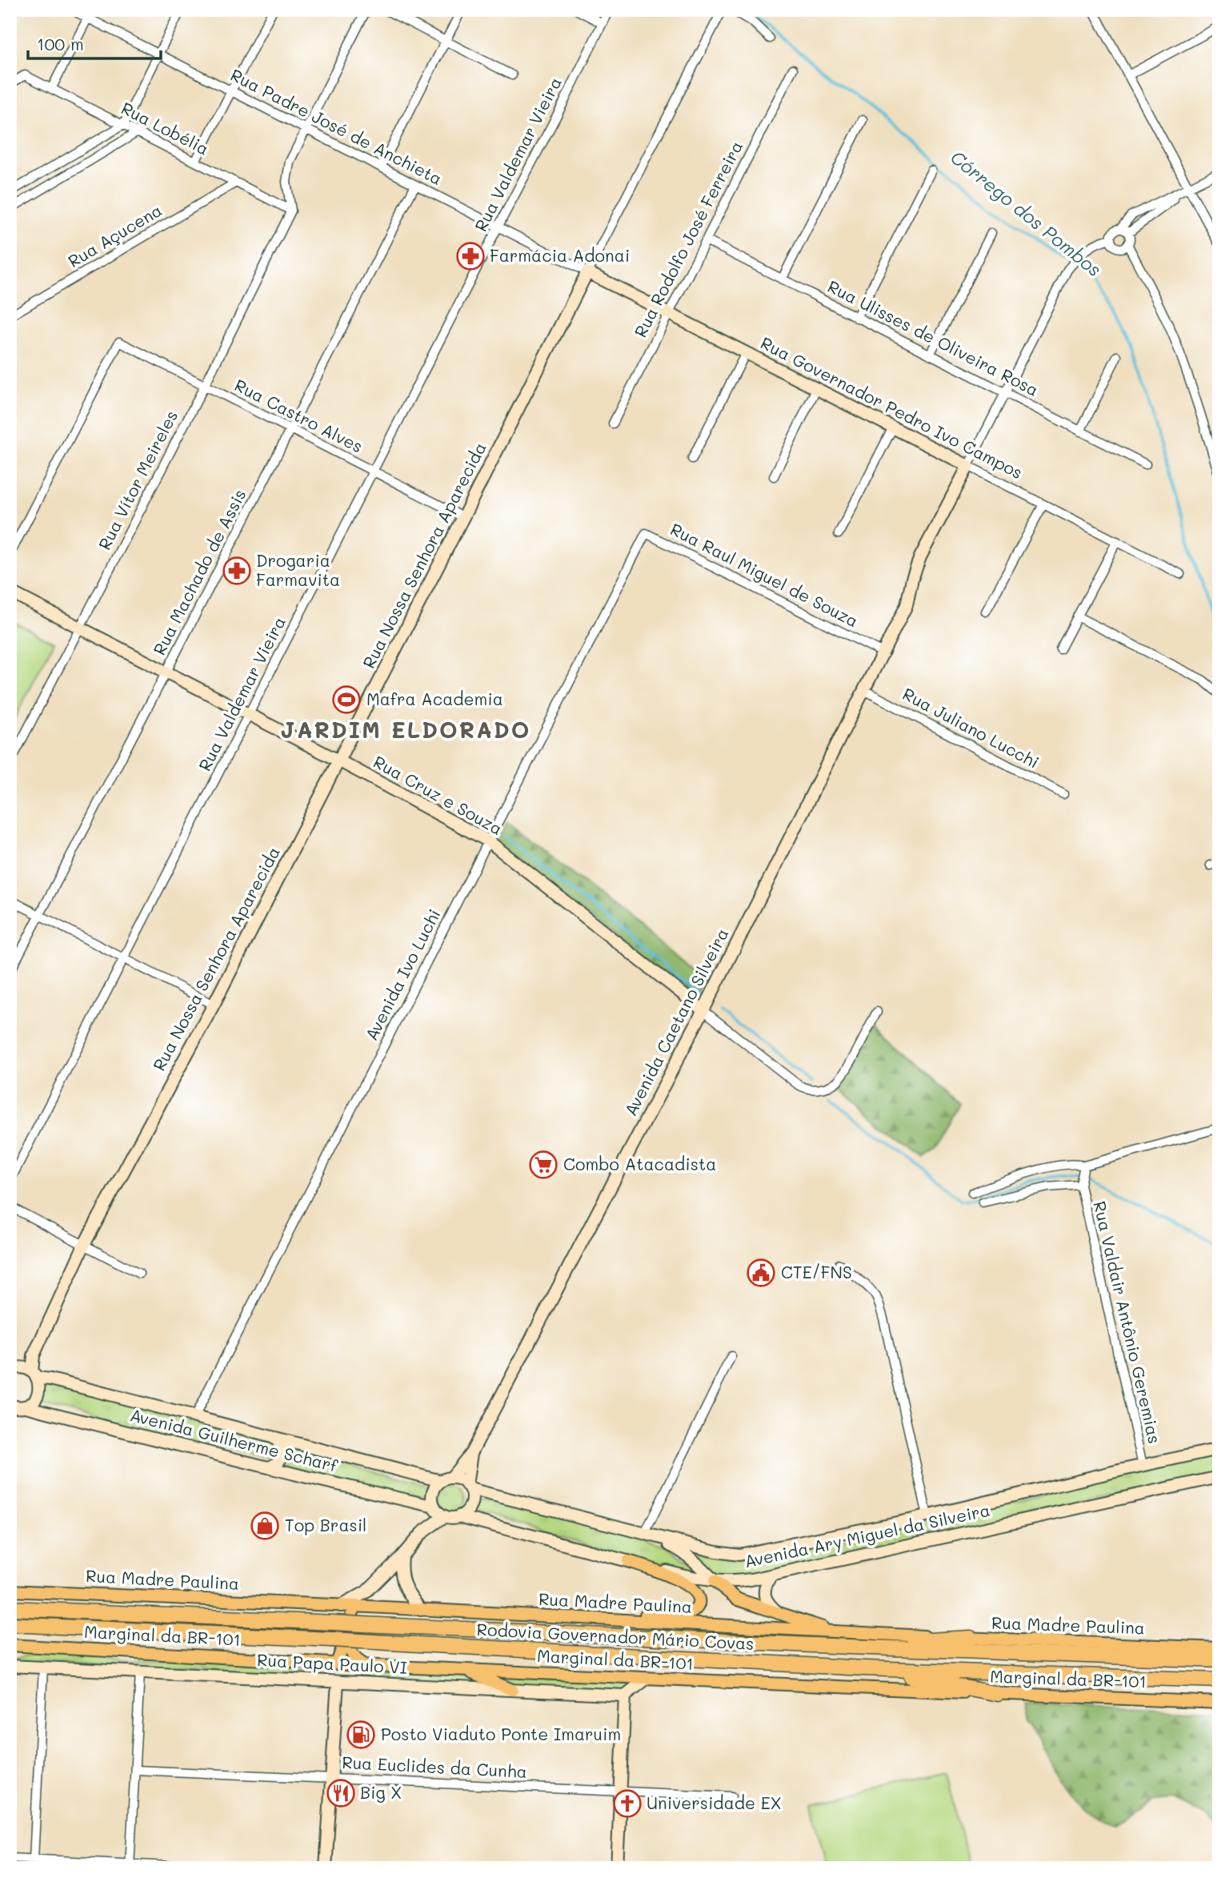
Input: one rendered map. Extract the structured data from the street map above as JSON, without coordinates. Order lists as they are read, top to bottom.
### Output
{
  "streets": {
    "highway": ["Rodovia Governador Mário Covas"],
    "main road": ["Rua Madre Paulina", "Marginal da BR-101"],
    "street": [
      "Rua Padre José de Anchieta",
      "Rua Lobélia",
      "Rua Valdemar Vieira",
      "Rua Açucena",
      "Rua Rodolfo José Ferreira",
      "Rua Ulisses de Oliveira Rosa",
      "Rua Governador Pedro Ivo Campos",
      "Rua Castro Alves",
      "Rua Vítor Meireles",
      "Rua Nossa Senhora Aparecida",
      "Rua Machado de Assis",
      "Rua Raul Miguel de Souza",
      "Rua Juliano Lucchi",
      "Rua Cruz e Souza",
      "Avenida Ivo Luchi",
      "Avenida Caetano Silveira",
      "Rua Valdair Antônio Geremias",
      "Avenida Guilherme Scharf",
      "Avenida Ary Miguel da Silveira",
      "Rua Papa Paulo VI",
      "Rua Euclides da Cunha"
    ]
  },
  "crossings": [
    ["Rua Padre José de Anchieta", "Rua Valdemar Vieira"],
    ["Rua Padre José de Anchieta", "Rua Governador Pedro Ivo Campos"],
    ["Rua Padre José de Anchieta", "Rua Nossa Senhora Aparecida"],
    ["Rua Padre José de Anchieta", "Rua Machado de Assis"],
    ["Rua Lobélia", "Rua Açucena"],
    ["Rua Lobélia", "Rua Vítor Meireles"],
    ["Rua Valdemar Vieira", "Rua Castro Alves"],
    ["Rua Valdemar Vieira", "Rua Cruz e Souza"],
    ["Rua Rodolfo José Ferreira", "Rua Ulisses de Oliveira Rosa"],
    ["Rua Rodolfo José Ferreira", "Rua Governador Pedro Ivo Campos"],
    ["Rua Governador Pedro Ivo Campos", "Rua Nossa Senhora Aparecida"],
    ["Rua Governador Pedro Ivo Campos", "Avenida Caetano Silveira"],
    ["Rua Castro Alves", "Rua Vítor Meireles"],
    ["Rua Castro Alves", "Rua Nossa Senhora Aparecida"],
    ["Rua Castro Alves", "Rua Machado de Assis"],
    ["Rua Vítor Meireles", "Rua Cruz e Souza"],
    ["Rua Nossa Senhora Aparecida", "Rua Cruz e Souza"],
    ["Rua Nossa Senhora Aparecida", "Avenida Guilherme Scharf"],
    ["Rua Machado de Assis", "Rua Cruz e Souza"],
    ["Rua Raul Miguel de Souza", "Avenida Ivo Luchi"],
    ["Rua Raul Miguel de Souza", "Avenida Caetano Silveira"],
    ["Rua Juliano Lucchi", "Avenida Caetano Silveira"],
    ["Rua Cruz e Souza", "Avenida Ivo Luchi"],
    ["Rua Cruz e Souza", "Avenida Caetano Silveira"],
    ["Avenida Ivo Luchi", "Avenida Guilherme Scharf"],
    ["Avenida Caetano Silveira", "Avenida Guilherme Scharf"],
    ["Avenida Caetano Silveira", "Avenida Ary Miguel da Silveira"],
    ["Rua Valdair Antônio Geremias", "Avenida Ary Miguel da Silveira"],
    ["Avenida Guilherme Scharf", "Avenida Ary Miguel da Silveira"]
  ],
  "districts": ["JARDIM ELDORADO"],
  "water": ["Córrego dos Pombos"],
  "places": {
    "pharmacy": ["Farmácia Adonai", "Drogaria Farmavita"],
    "sports": ["Mafra Academia"],
    "supermarket": ["Combo Atacadista"],
    "public building": ["CTE/FNS"],
    "shop": ["Top Brasil"],
    "fuel station": ["Posto Viaduto Ponte Imaruim"],
    "restaurant": ["Big X"],
    "church": ["Universidade EX"]
  },
  "scale_bar": "100 m"
}
